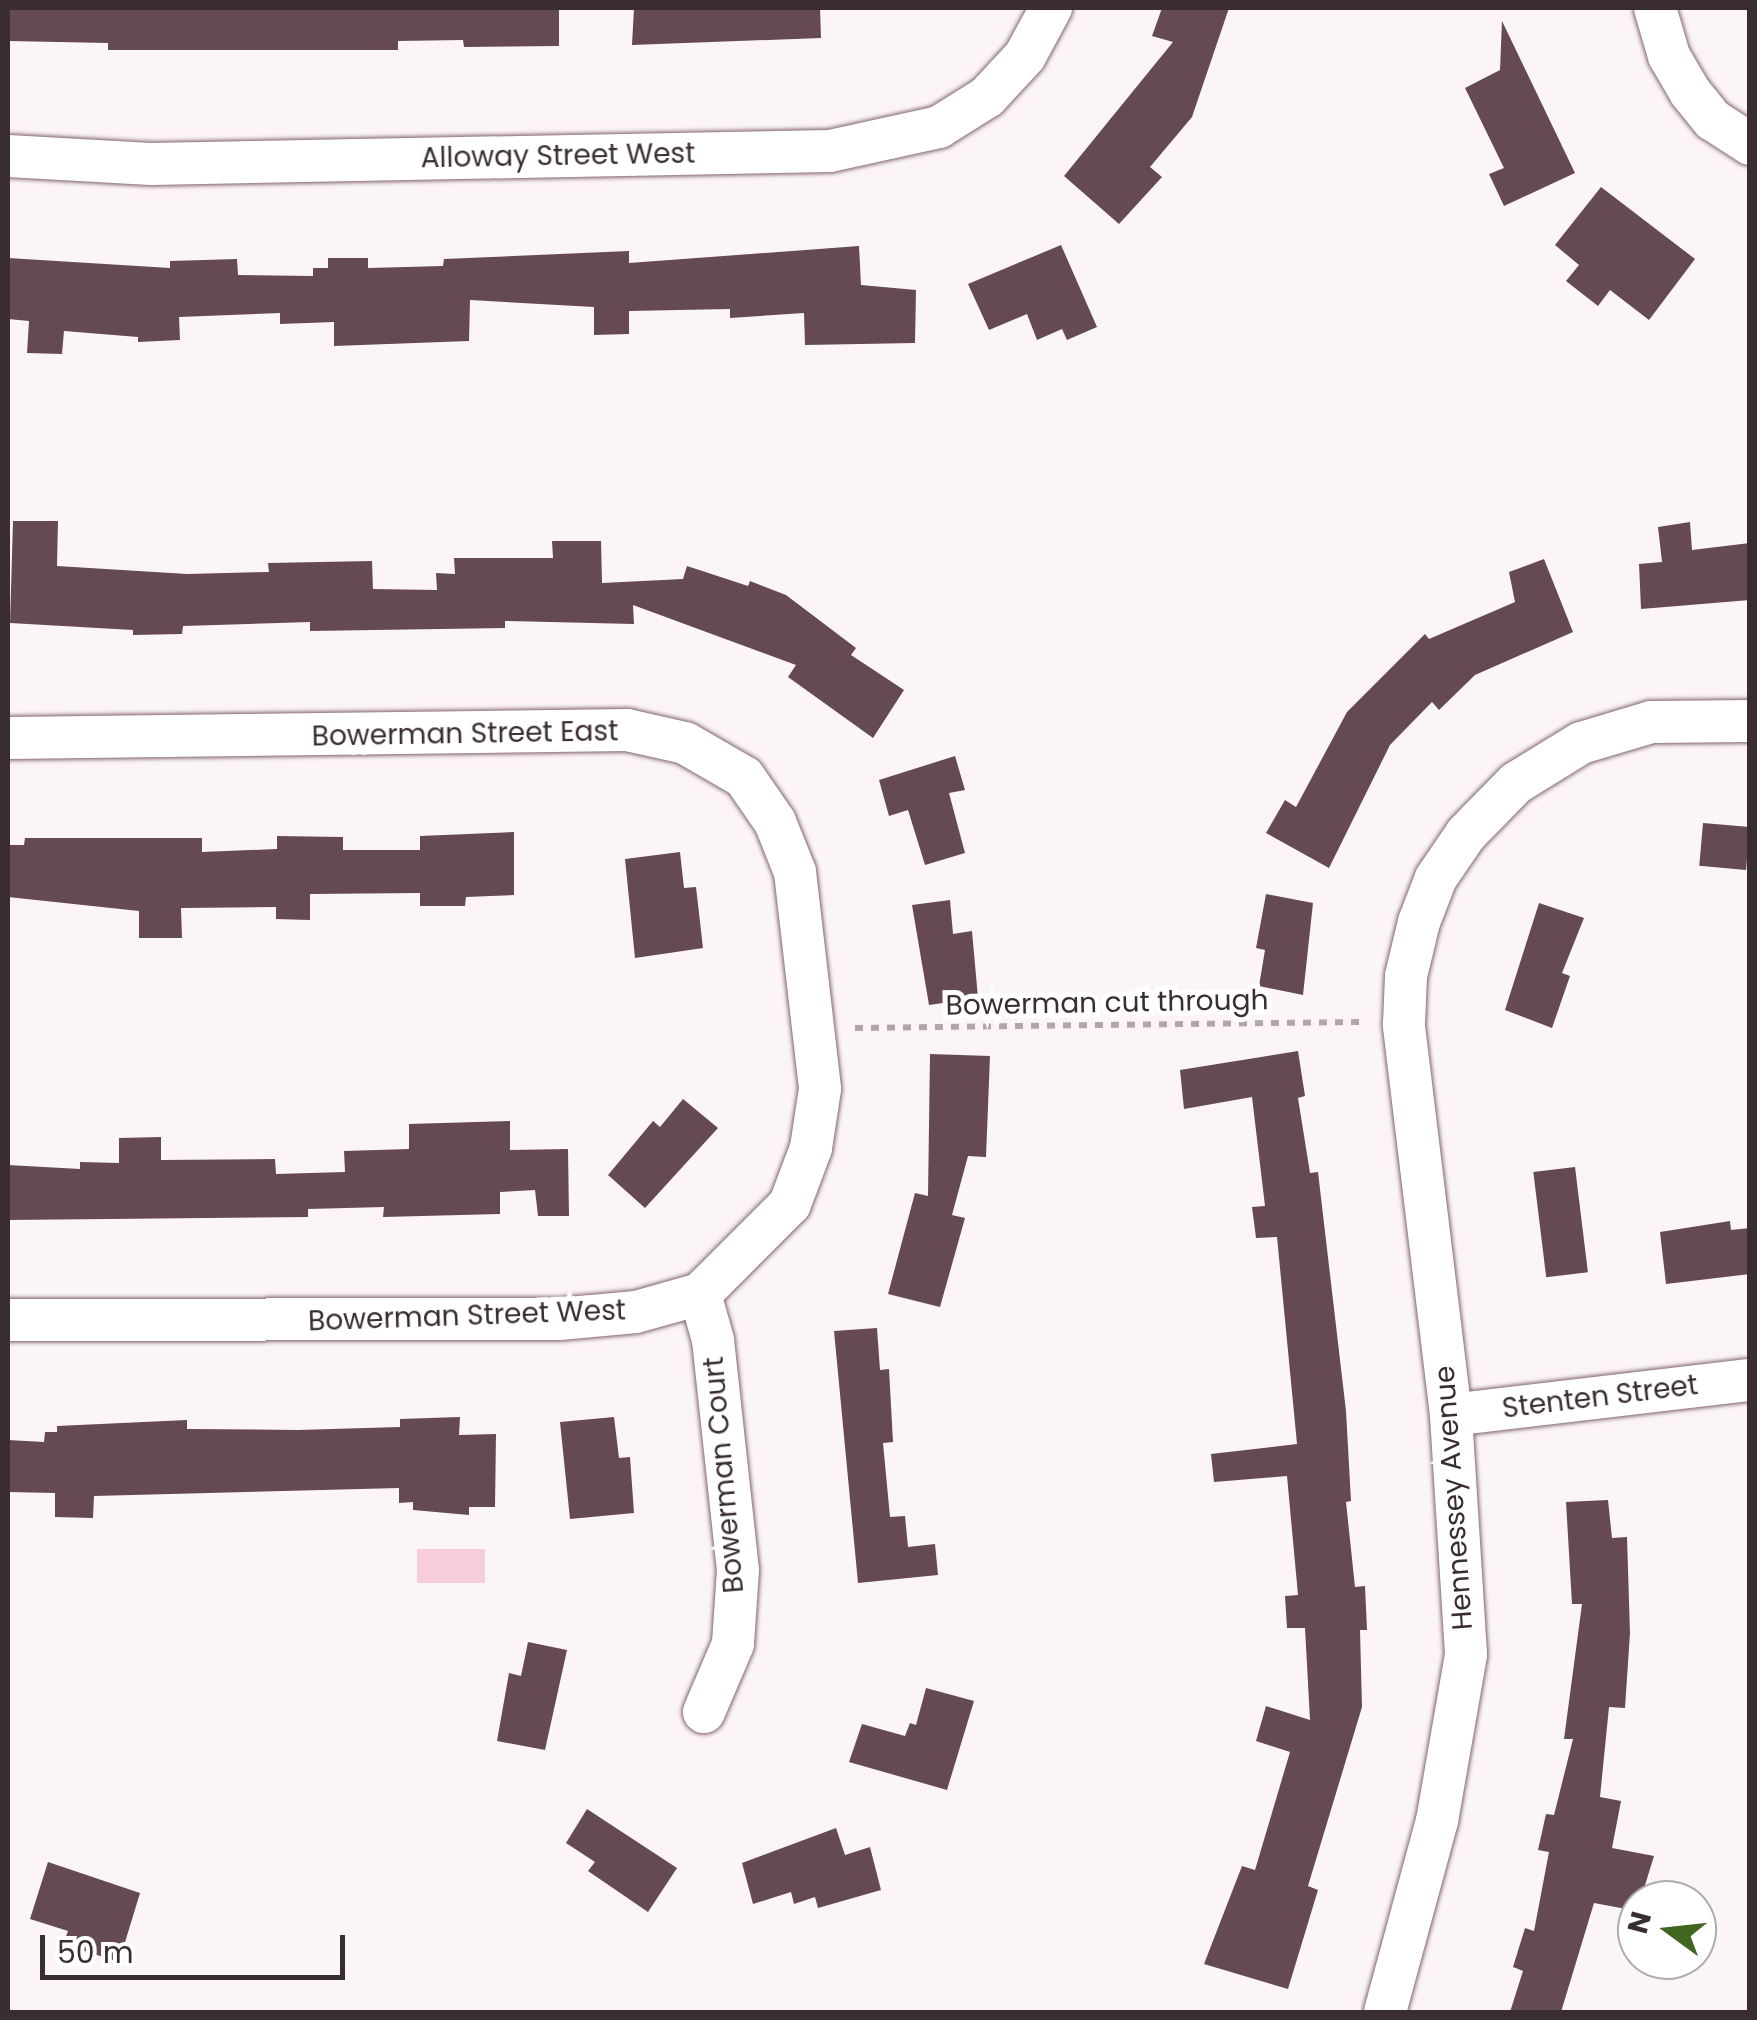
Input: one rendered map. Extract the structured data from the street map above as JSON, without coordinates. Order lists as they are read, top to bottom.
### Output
{
  "streets": {
    "street": [
      "Alloway Street West",
      "Bowerman Street East",
      "Bowerman Street West",
      "Stenten Street",
      "Bowerman Court",
      "Hennessey Avenue"
    ],
    "path": ["Bowerman cut through"]
  },
  "crossings": [
    ["Bowerman Street East", "Bowerman Street West"],
    ["Bowerman Street West", "Bowerman Court"],
    ["Stenten Street", "Hennessey Avenue"]
  ],
  "scale_bar": "50 m",
  "north": "left"
}
